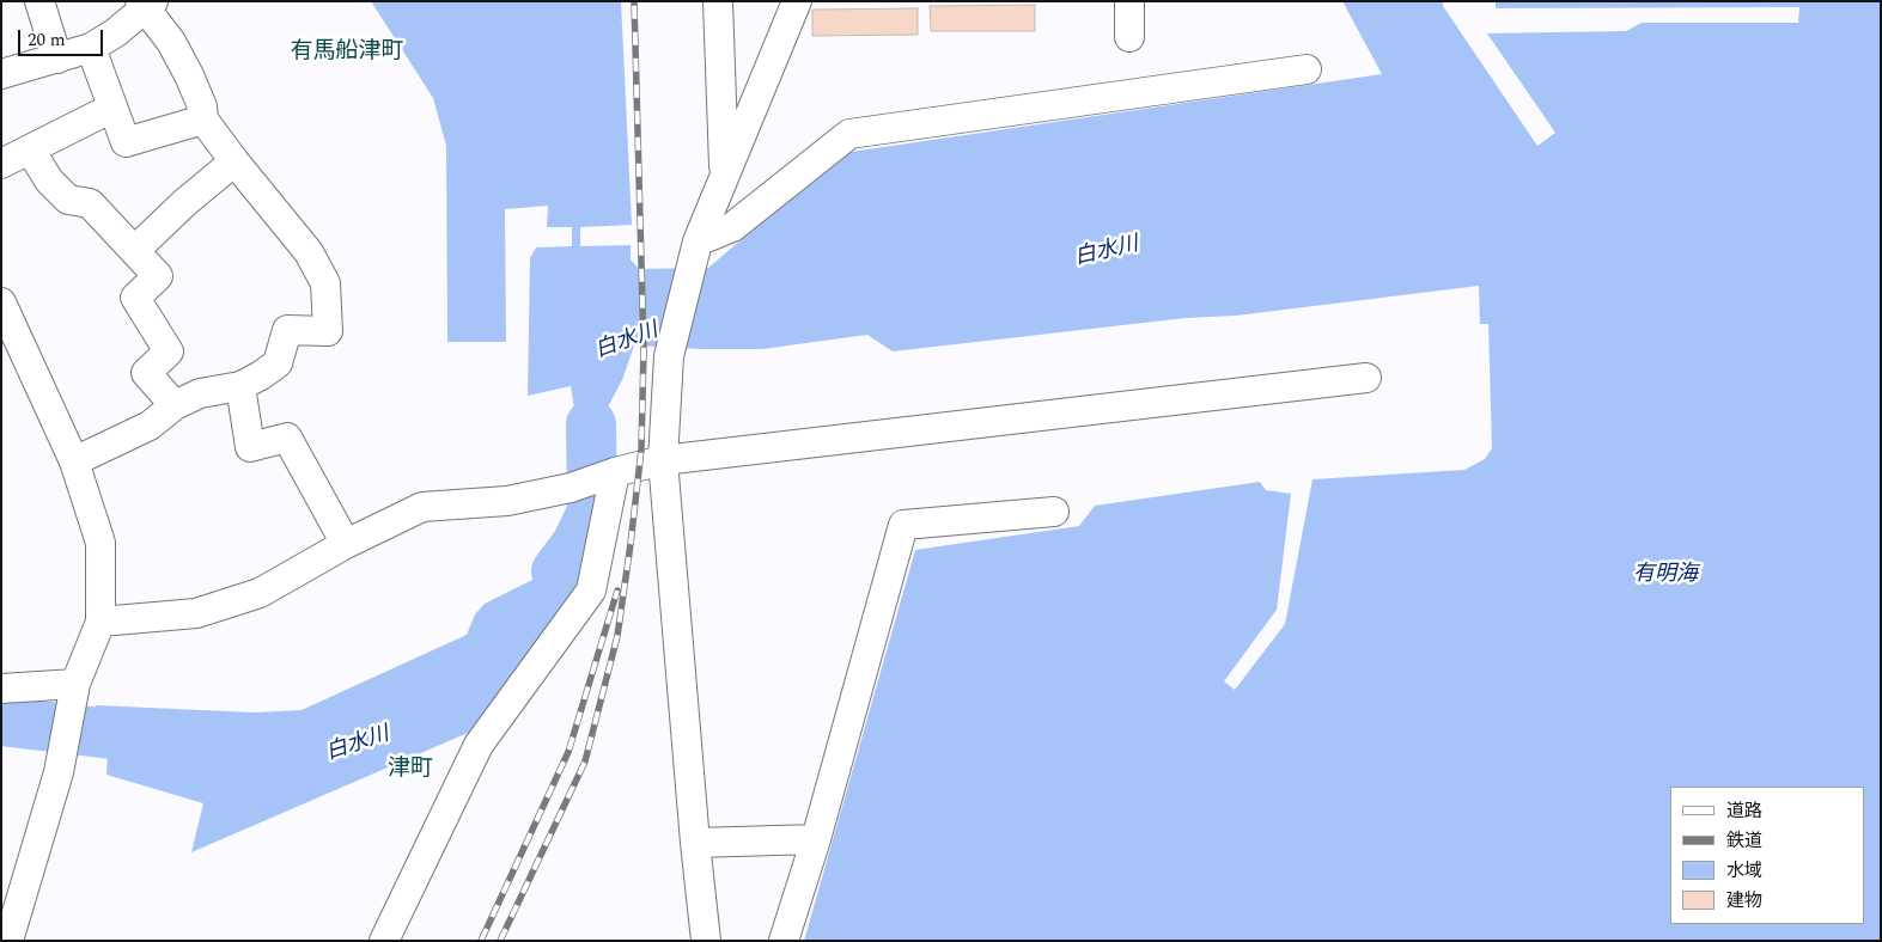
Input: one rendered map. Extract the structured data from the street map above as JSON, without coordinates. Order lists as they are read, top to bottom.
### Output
{
  "districts": ["有馬船津町", "津町"],
  "water": ["白水川", "有明海"],
  "legend": [
    "道路",
    "鉄道",
    "水域",
    "建物"
  ],
  "scale_bar": "20 m"
}
